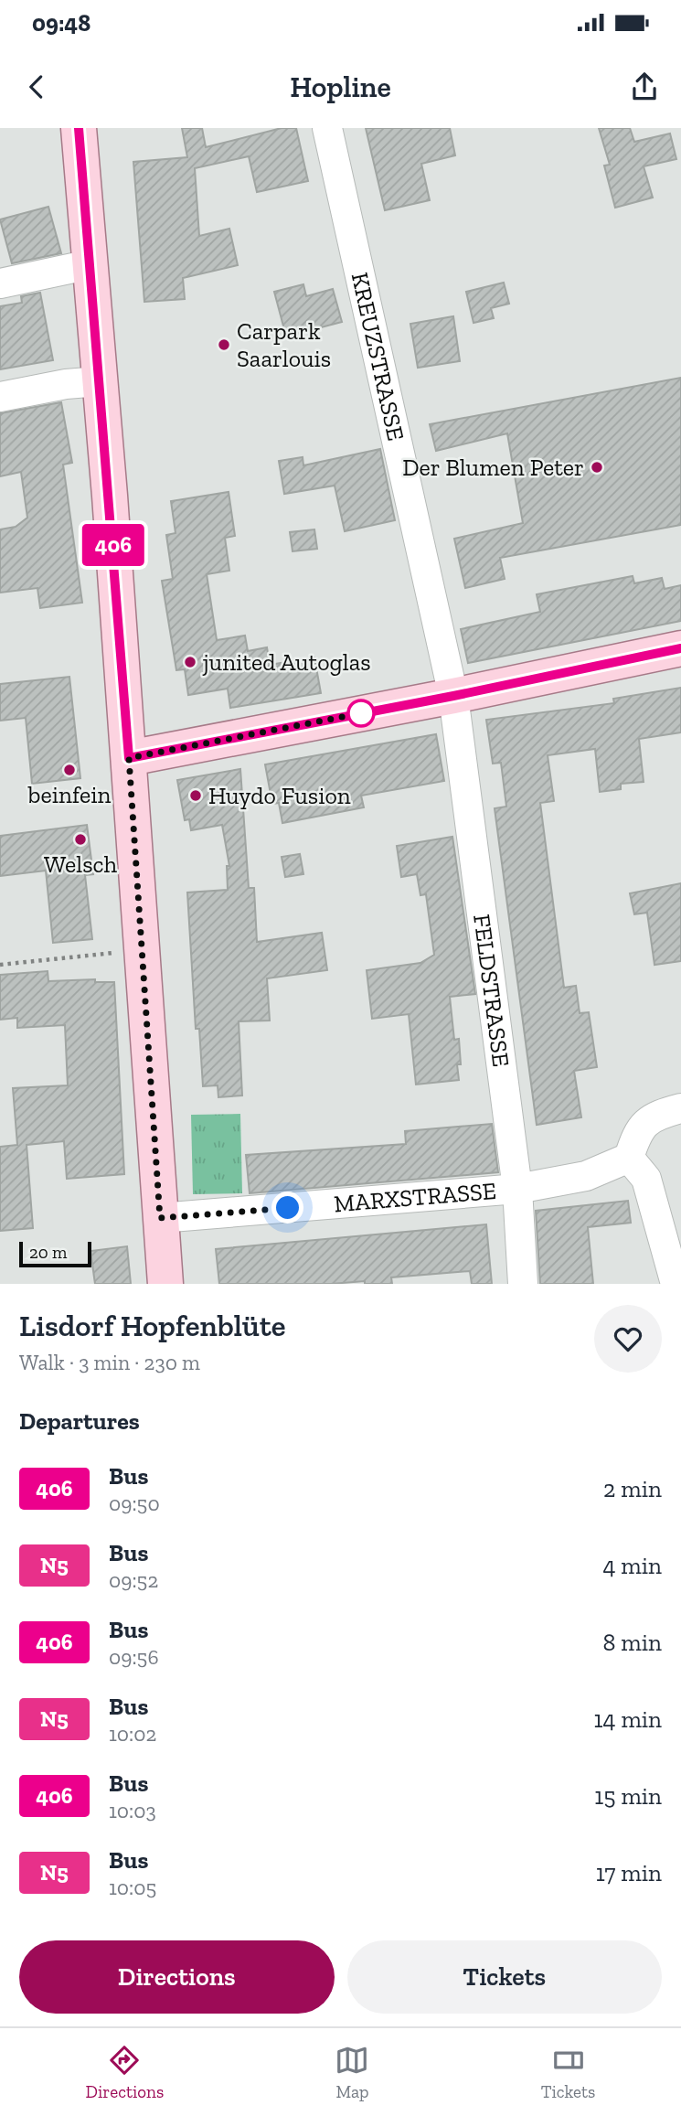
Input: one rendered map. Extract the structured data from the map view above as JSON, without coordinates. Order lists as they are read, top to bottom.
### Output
{
  "streets": {
    "street": ["KREUZSTRASSE", "FELDSTRASSE", "MARXSTRASSE"]
  },
  "crossings": [
    ["KREUZSTRASSE", "FELDSTRASSE"],
    ["FELDSTRASSE", "MARXSTRASSE"]
  ],
  "places": [
    "Carpark Saarlouis",
    "Der Blumen Peter",
    "junited Autoglas",
    "beinfein",
    "Huydo Fusion",
    "Welsch"
  ],
  "lines": ["bus line 406"],
  "scale_bar": "20 m",
  "page": {
    "status": "09:48",
    "header": "Hopline",
    "on_map": "406",
    "scale": "20 m",
    "heading": [
      ["Lisdorf Hopfenblüte", "Walk · 3 min · 230 m"],
      "Departures"
    ],
    "list": [
      {
        "mark": "406",
        "name": "Bus",
        "note": "09:50",
        "value": "2 min"
      },
      {
        "mark": "N5",
        "name": "Bus",
        "note": "09:52",
        "value": "4 min"
      },
      {
        "mark": "406",
        "name": "Bus",
        "note": "09:56",
        "value": "8 min"
      },
      {
        "mark": "N5",
        "name": "Bus",
        "note": "10:02",
        "value": "14 min"
      },
      {
        "mark": "406",
        "name": "Bus",
        "note": "10:03",
        "value": "15 min"
      },
      {
        "mark": "N5",
        "name": "Bus",
        "note": "10:05",
        "value": "17 min"
      }
    ],
    "buttons": ["Directions", "Tickets"],
    "tabs": ["Directions", "Map", "Tickets"]
  }
}
